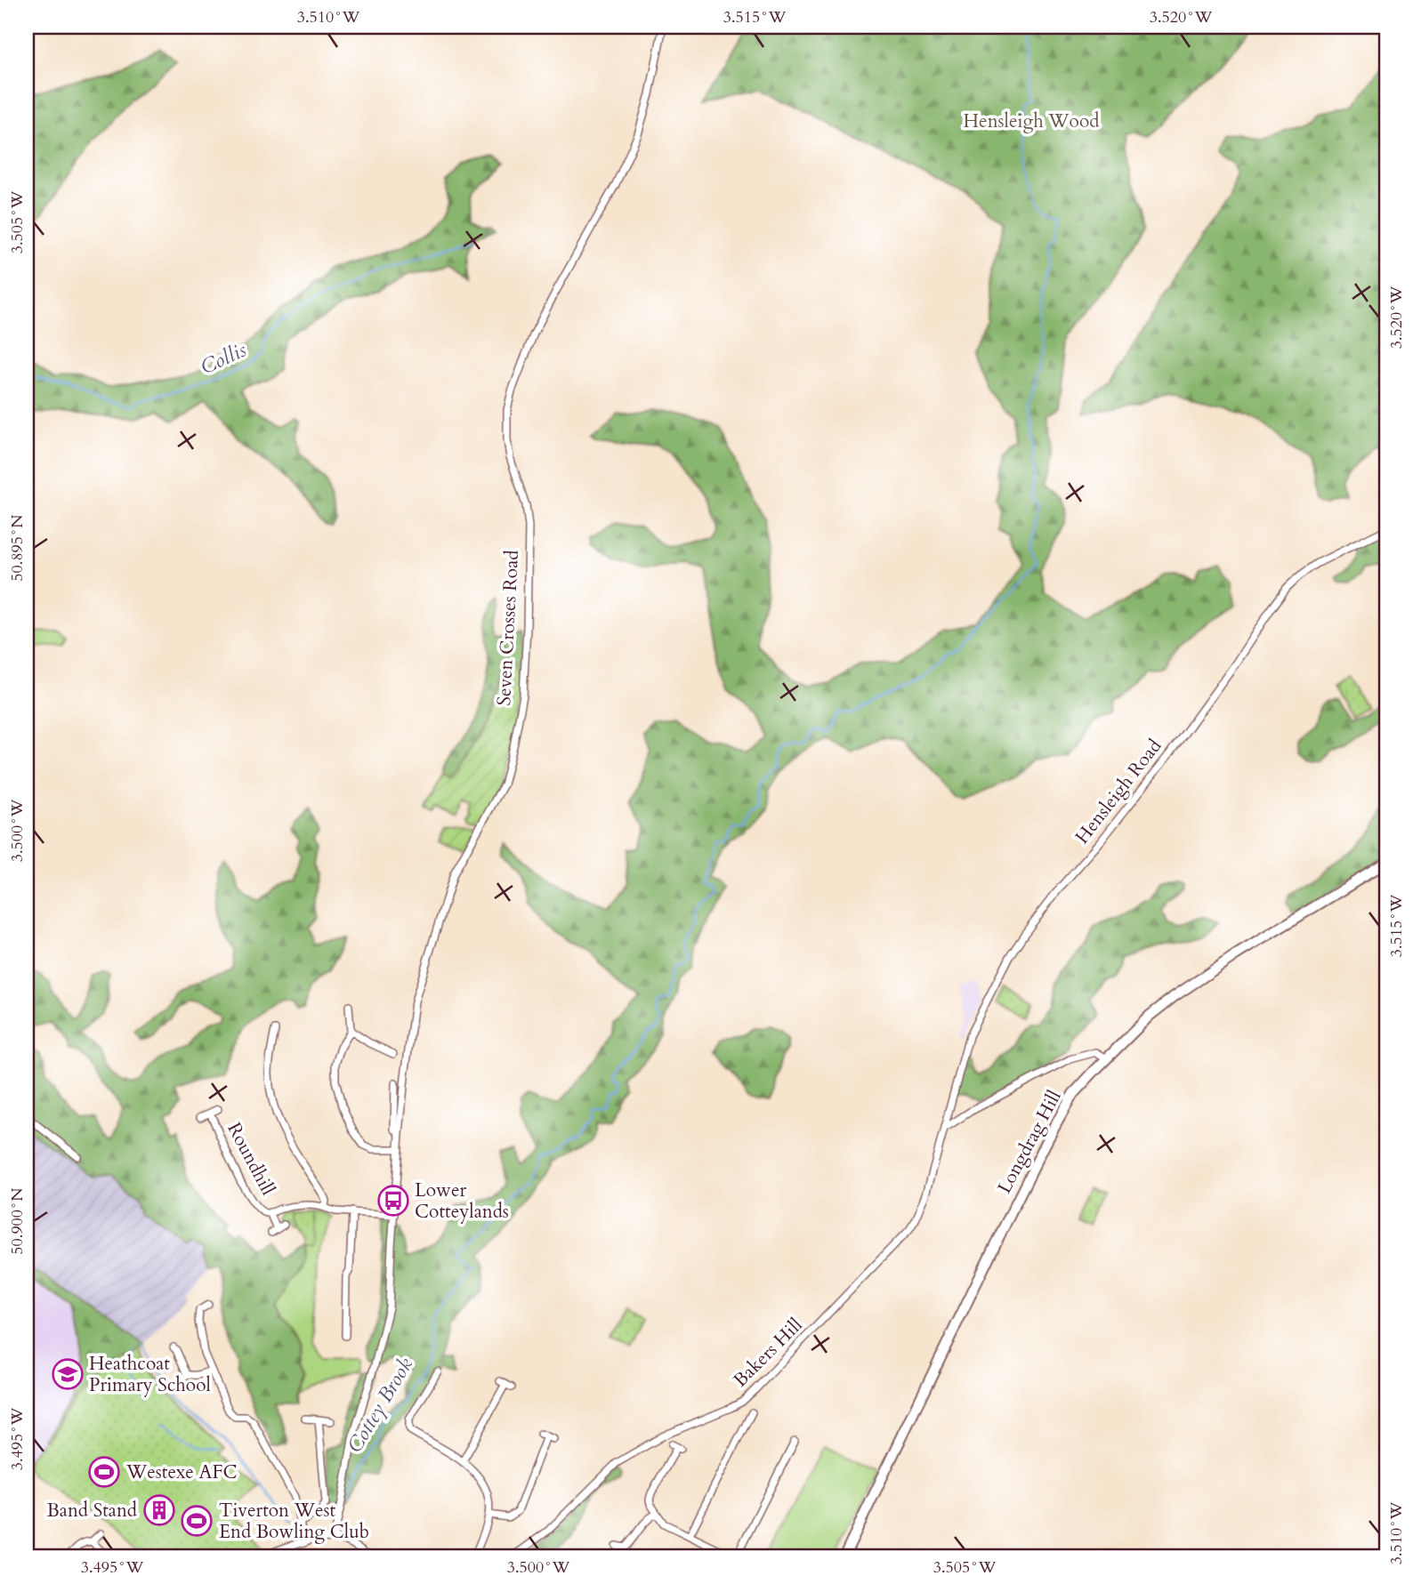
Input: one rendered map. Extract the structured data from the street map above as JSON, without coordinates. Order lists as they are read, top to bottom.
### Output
{
  "streets": {
    "main road": ["Longdrag Hill"],
    "street": [
      "Seven Crosses Road",
      "Hensleigh Road",
      "Roundhill",
      "Bakers Hill"
    ]
  },
  "crossings": [
    ["Hensleigh Road", "Bakers Hill"]
  ],
  "water": ["Collis", "Cottey Brook"],
  "parks": ["Hensleigh Wood"],
  "places": {
    "bus stop": ["Lower Cotteylands"],
    "school or university": ["Heathcoat Primary School"],
    "sports": ["Westexe AFC", "Tiverton West End Bowling Club"],
    "building": ["Band Stand"]
  },
  "coordinates": [
    "3.510°W",
    "3.515°W",
    "3.520°W",
    "3.505°W",
    "50.895°N",
    "3.500°W",
    "50.900°N",
    "3.495°W"
  ]
}
